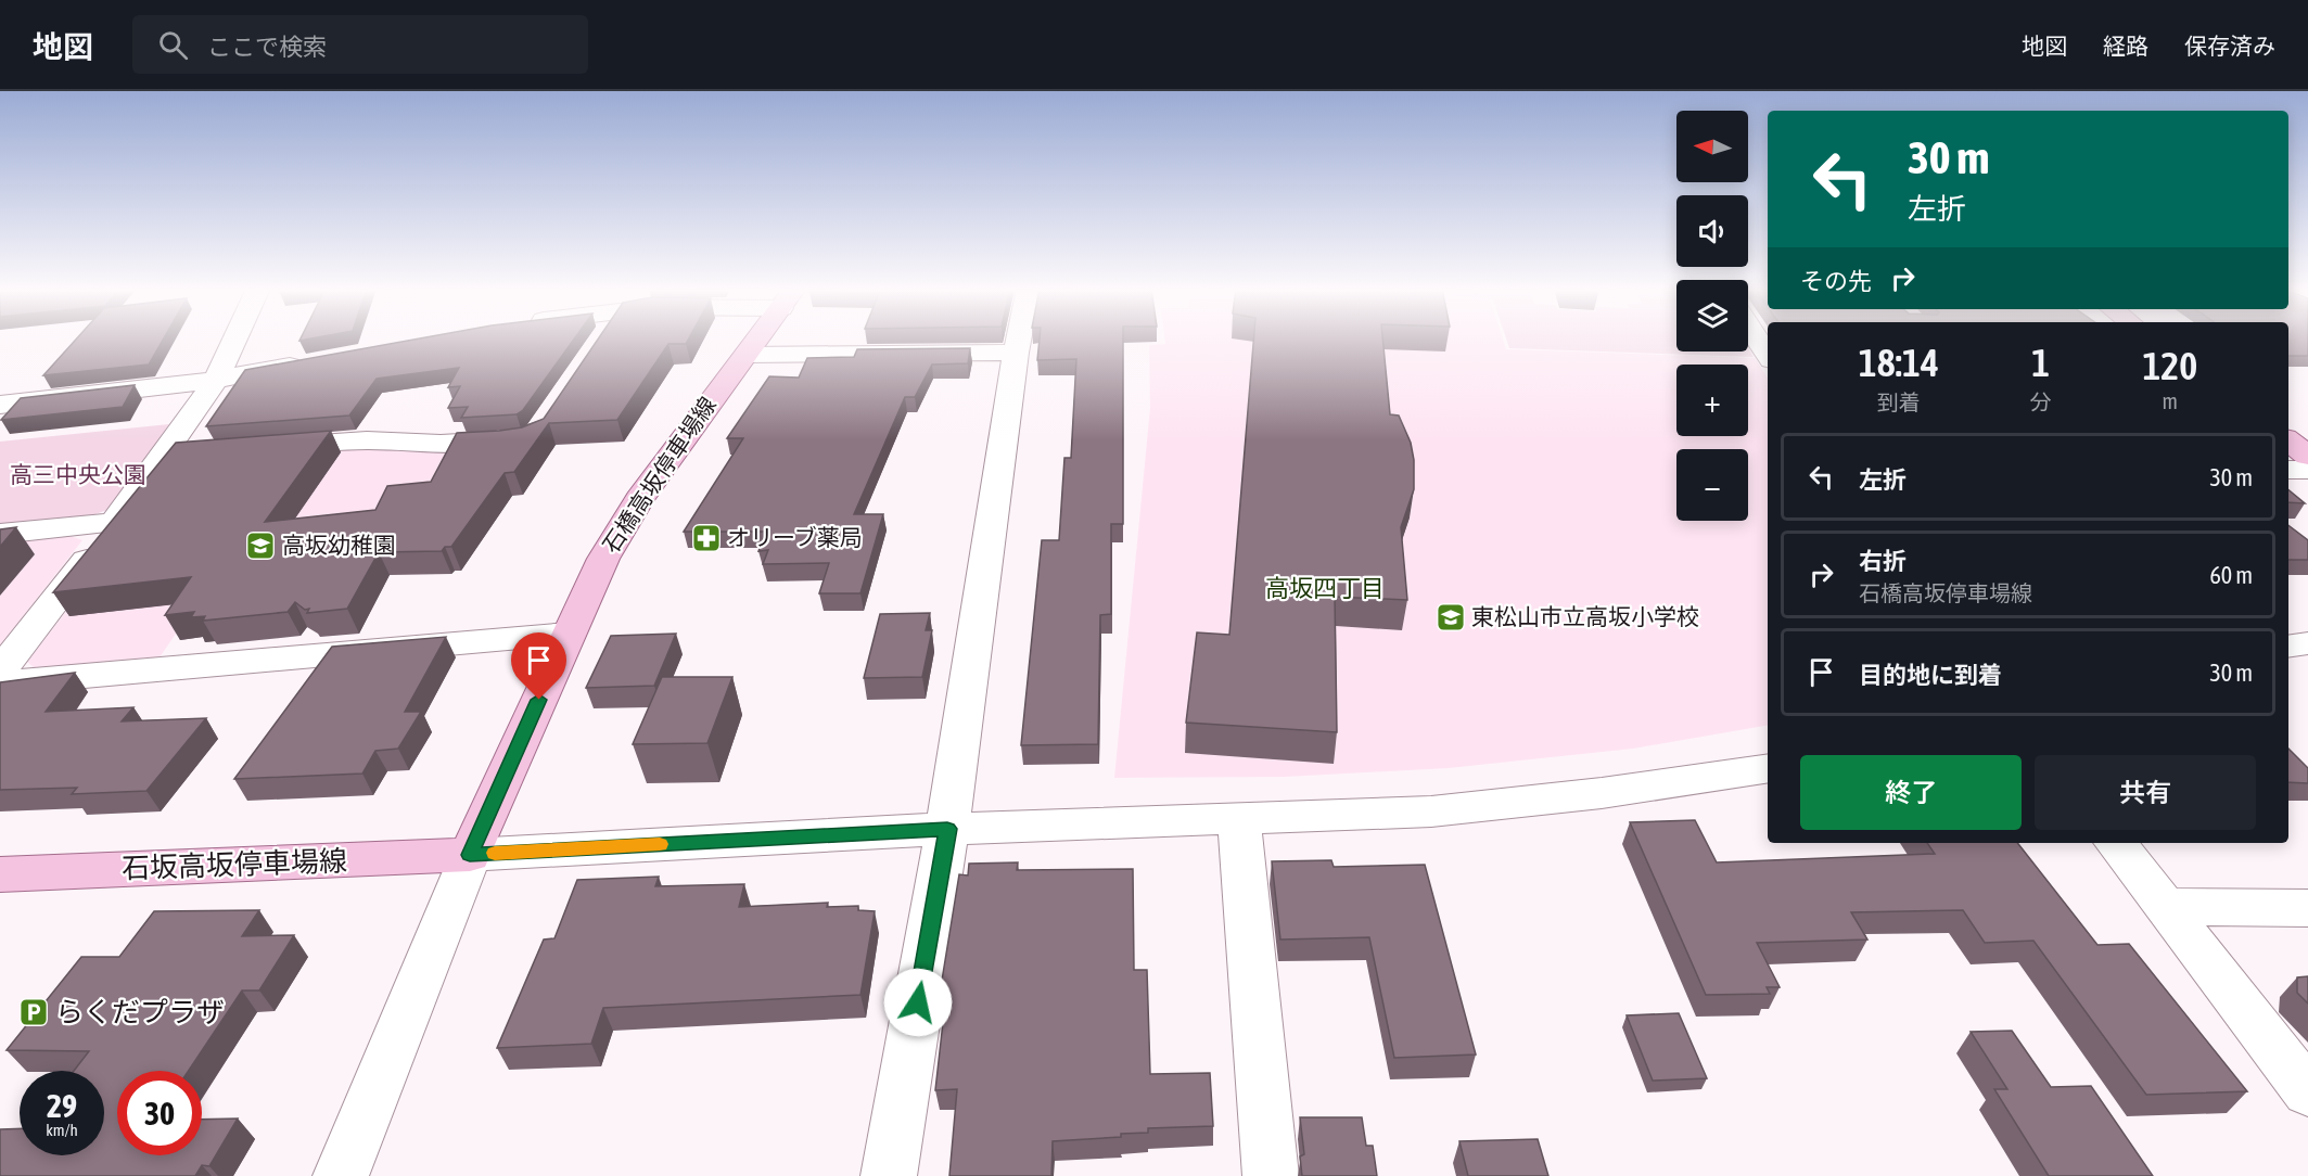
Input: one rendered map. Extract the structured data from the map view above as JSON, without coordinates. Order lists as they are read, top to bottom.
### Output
{
  "streets": {
    "main road": ["石橋高坂停車場線", "石坂高坂停車場線"]
  },
  "crossings": [
    ["石橋高坂停車場線", "石坂高坂停車場線"]
  ],
  "districts": ["高坂四丁目"],
  "parks": ["高三中央公園"],
  "places": {
    "pharmacy": ["オリーブ薬局"],
    "school or university": ["高坂幼稚園", "東松山市立高坂小学校"],
    "parking": ["らくだプラザ"]
  },
  "north": "left",
  "page": {
    "header": "地図",
    "search": "ここで検索",
    "nav": ["地図", "経路", "保存済み"],
    "map_buttons": ["+", "−"],
    "turn": ["30 m", "左折"],
    "then": "その先",
    "eta": [
      "18:14",
      "到着",
      "1",
      "分",
      "120",
      "m"
    ],
    "list": [
      {
        "name": "左折",
        "value": "30 m"
      },
      {
        "name": "右折",
        "note": "石橋高坂停車場線",
        "value": "60 m"
      },
      {
        "name": "目的地に到着",
        "value": "30 m"
      }
    ],
    "buttons": ["終了", "共有"],
    "speed": "29 km/h",
    "limit": "30"
  }
}
